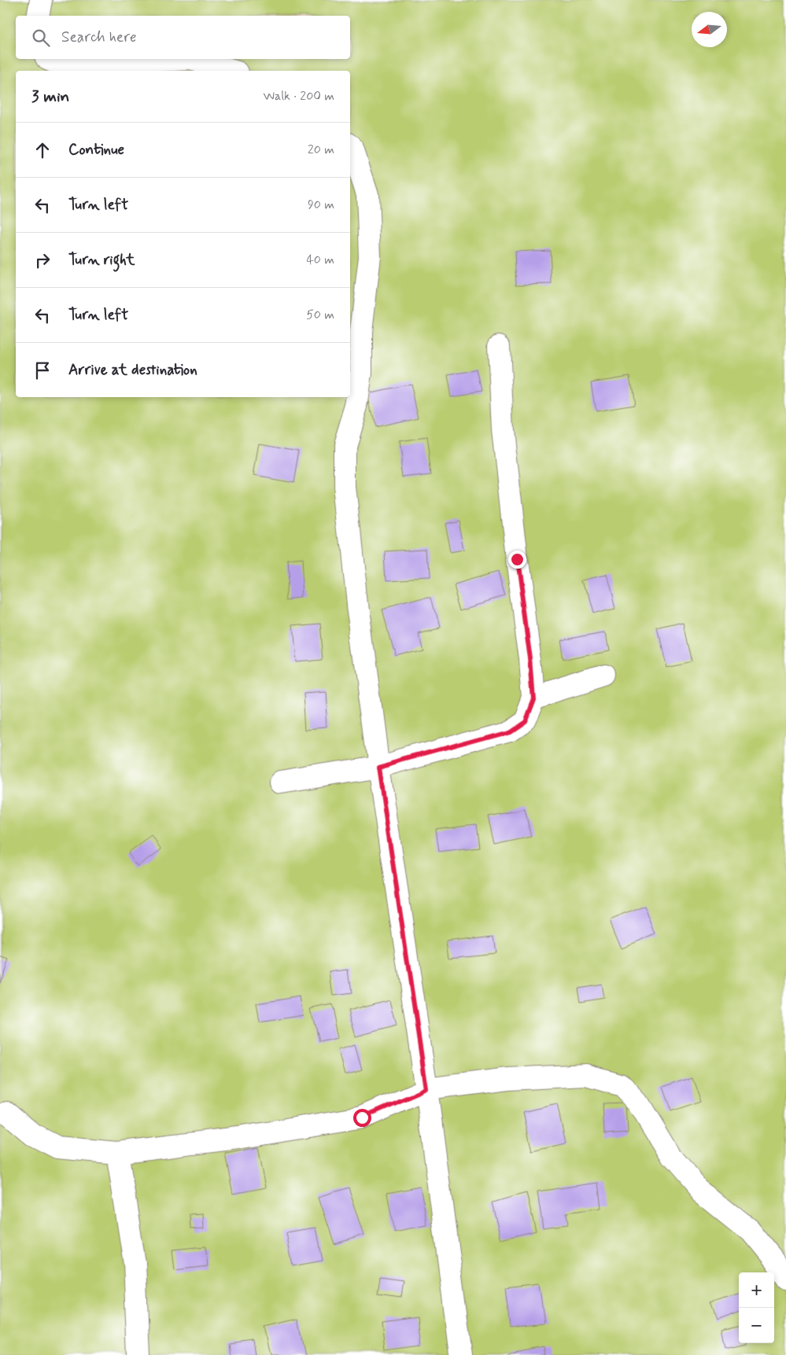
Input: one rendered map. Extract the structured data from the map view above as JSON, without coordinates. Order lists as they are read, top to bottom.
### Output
{
  "north": "left",
  "page": {
    "search": "Search here",
    "heading": ["3 min", "Walk · 200 m"],
    "list": [
      ["Continue", "20 m"],
      ["Turn left", "90 m"],
      ["Turn right", "40 m"],
      ["Turn left", "50 m"],
      "Arrive at destination"
    ],
    "map_buttons": ["+", "−"]
  }
}
